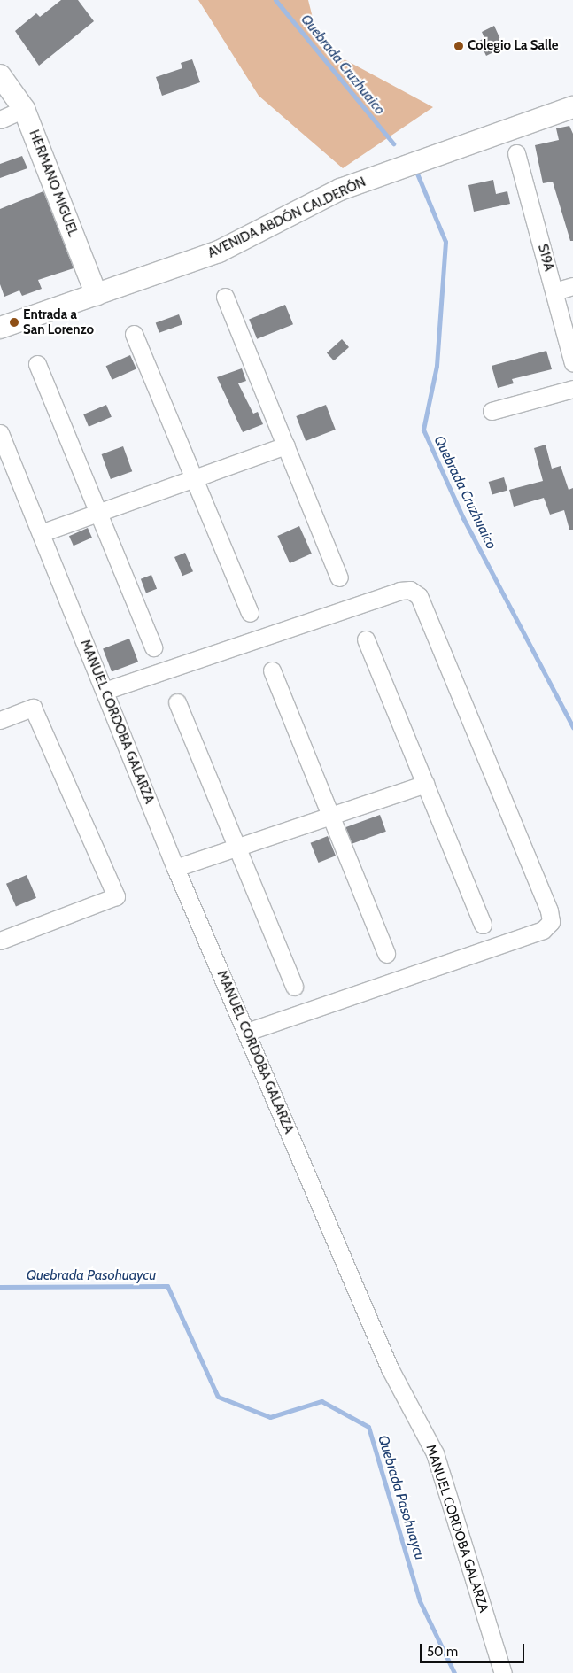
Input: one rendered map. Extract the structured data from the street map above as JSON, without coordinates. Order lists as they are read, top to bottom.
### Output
{
  "streets": {
    "street": [
      "HERMANO MIGUEL",
      "AVENIDA ABDÓN CALDERÓN",
      "S19A",
      "MANUEL CORDOBA GALARZA"
    ]
  },
  "crossings": [
    ["HERMANO MIGUEL", "AVENIDA ABDÓN CALDERÓN"]
  ],
  "water": ["Quebrada Cruzhuaico", "Quebrada Pasohuaycu"],
  "places": ["Colegio La Salle", "Entrada a San Lorenzo"],
  "scale_bar": "50 m"
}
